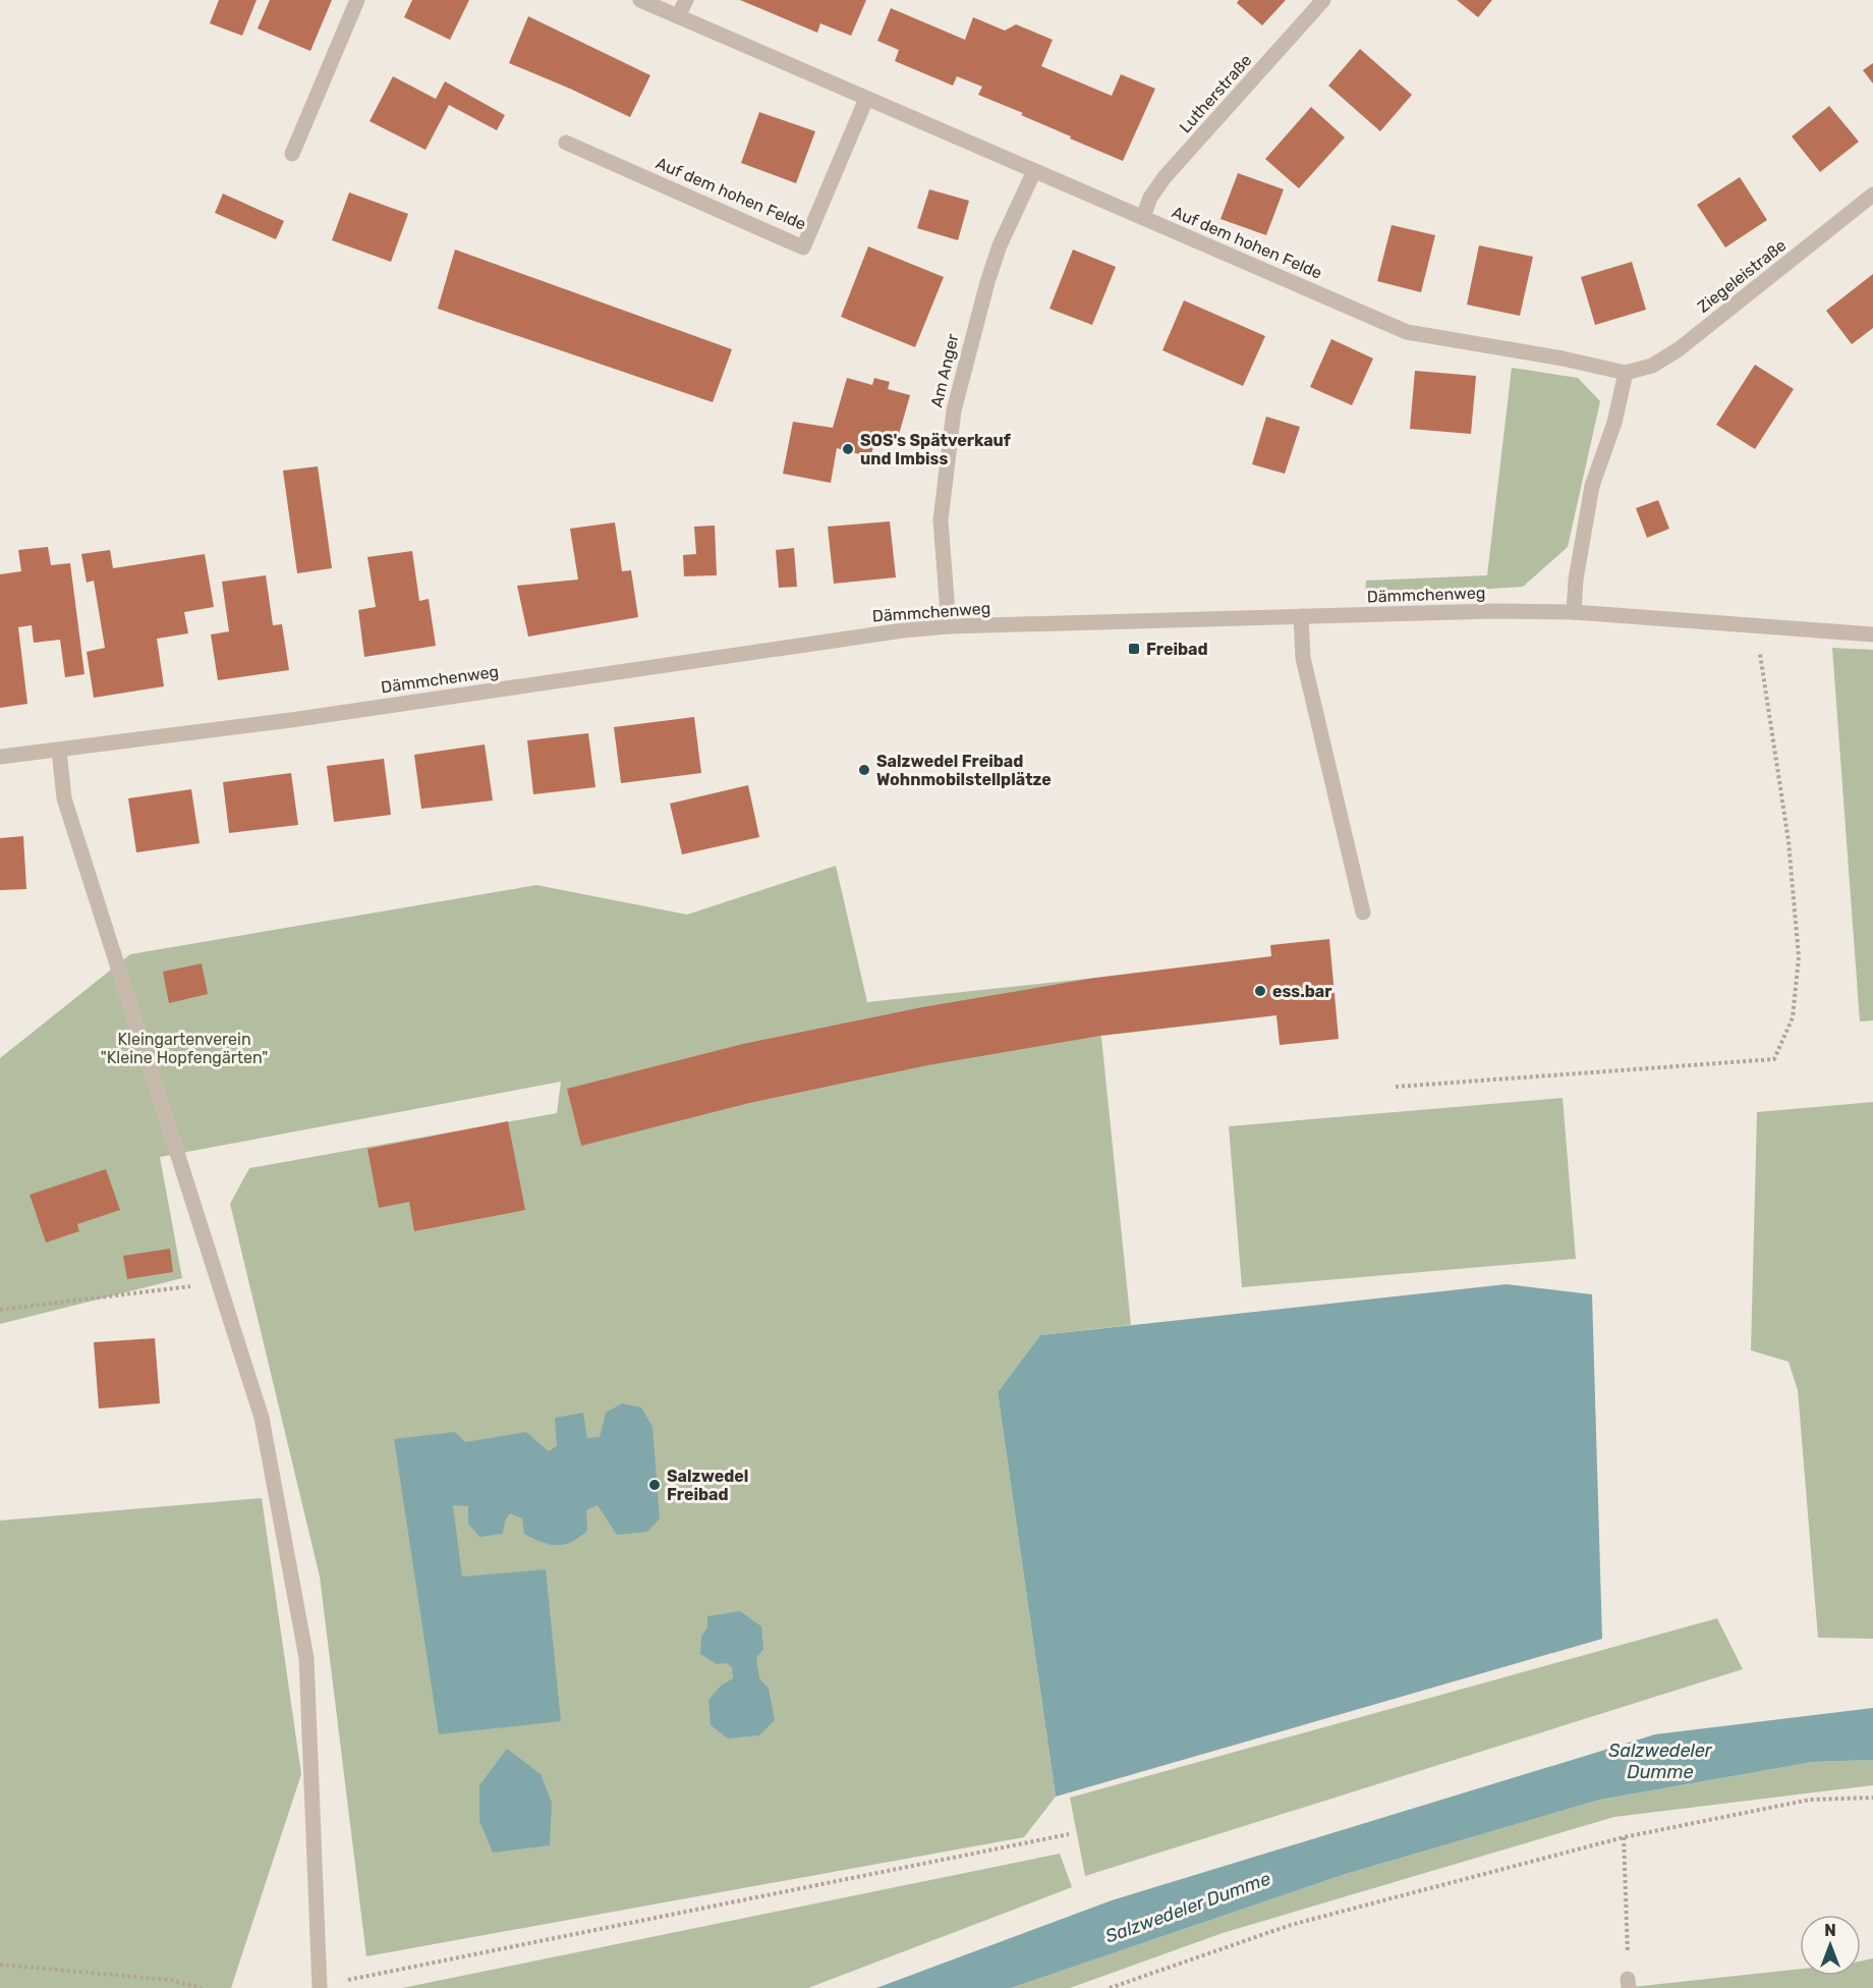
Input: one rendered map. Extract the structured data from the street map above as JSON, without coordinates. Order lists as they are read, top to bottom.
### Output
{
  "streets": {
    "street": [
      "Lutherstraße",
      "Auf dem hohen Felde",
      "Ziegeleistraße",
      "Am Anger",
      "Dämmchenweg"
    ]
  },
  "crossings": [
    ["Lutherstraße", "Auf dem hohen Felde"],
    ["Auf dem hohen Felde", "Ziegeleistraße"],
    ["Auf dem hohen Felde", "Am Anger"],
    ["Am Anger", "Dämmchenweg"]
  ],
  "water": ["Salzwedeler Dumme"],
  "parks": ["Kleingartenverein \"Kleine Hopfengärten\""],
  "places": {
    "other": [
      "SOS's Spätverkauf und Imbiss",
      "Salzwedel Freibad Wohnmobilstellplätze",
      "ess.bar",
      "Salzwedel Freibad"
    ],
    "transit": ["Freibad"]
  },
  "north": "top"
}
